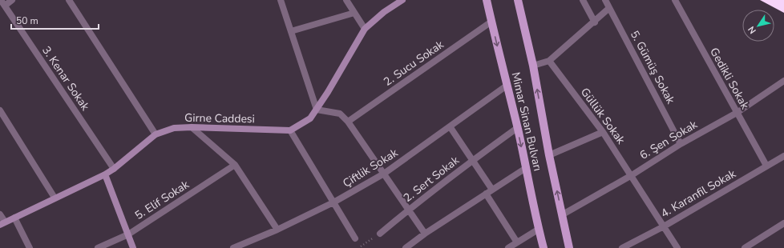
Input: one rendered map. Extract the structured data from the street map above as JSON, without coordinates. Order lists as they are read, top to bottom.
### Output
{
  "streets": {
    "main road": ["Girne Caddesi", "Mimar Sinan Bulvarı"],
    "street": [
      "2. Sucu Sokak",
      "5. Gümüş Sokak",
      "3. Kenar Sokak",
      "Gedikli Sokak",
      "Güllük Sokak",
      "6. Şen Sokak",
      "Çiftlik Sokak",
      "2. Sert Sokak",
      "4. Karanfil Sokak",
      "5. Elif Sokak"
    ]
  },
  "crossings": [
    ["2. Sucu Sokak", "Mimar Sinan Bulvarı"],
    ["5. Gümüş Sokak", "6. Şen Sokak"],
    ["3. Kenar Sokak", "Girne Caddesi"],
    ["Gedikli Sokak", "6. Şen Sokak"],
    ["Gedikli Sokak", "4. Karanfil Sokak"],
    ["Güllük Sokak", "6. Şen Sokak"],
    ["Güllük Sokak", "4. Karanfil Sokak"],
    ["Mimar Sinan Bulvarı", "6. Şen Sokak"],
    ["Mimar Sinan Bulvarı", "Çiftlik Sokak"],
    ["Mimar Sinan Bulvarı", "2. Sert Sokak"]
  ],
  "scale_bar": "50 m",
  "north": "bottom left"
}
